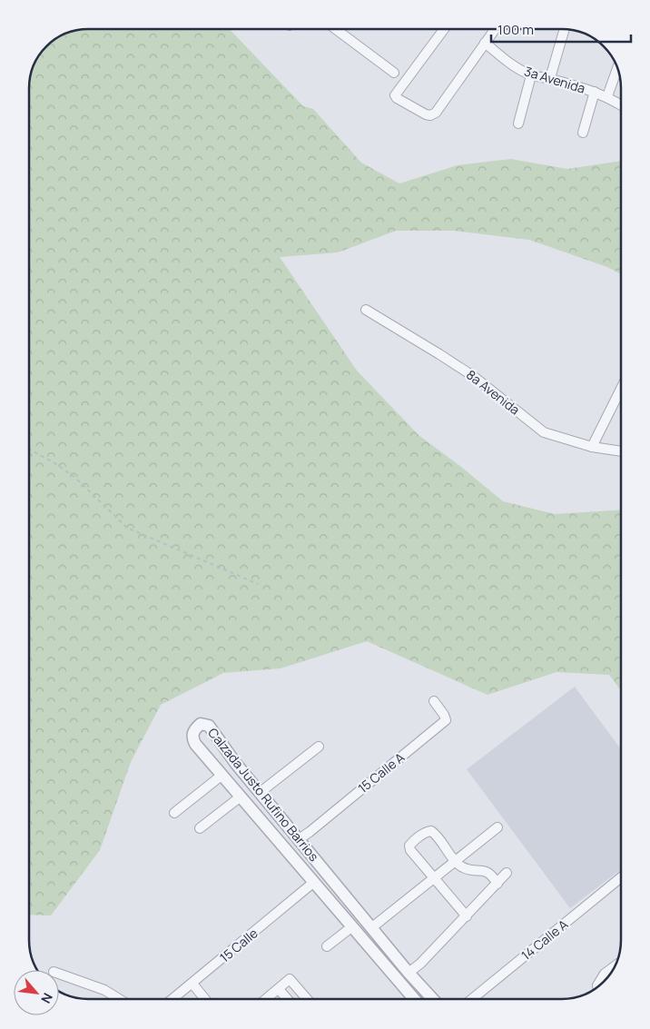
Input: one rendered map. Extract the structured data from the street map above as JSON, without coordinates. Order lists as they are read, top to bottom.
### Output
{
  "streets": {
    "street": [
      "3a Avenida",
      "8a Avenida",
      "15 Calle A",
      "Calzada Justo Rufino Barrios",
      "14 Calle A",
      "15 Calle"
    ]
  },
  "crossings": [
    ["15 Calle A", "Calzada Justo Rufino Barrios"],
    ["Calzada Justo Rufino Barrios", "15 Calle"]
  ],
  "scale_bar": "100 m",
  "north": "bottom right"
}
